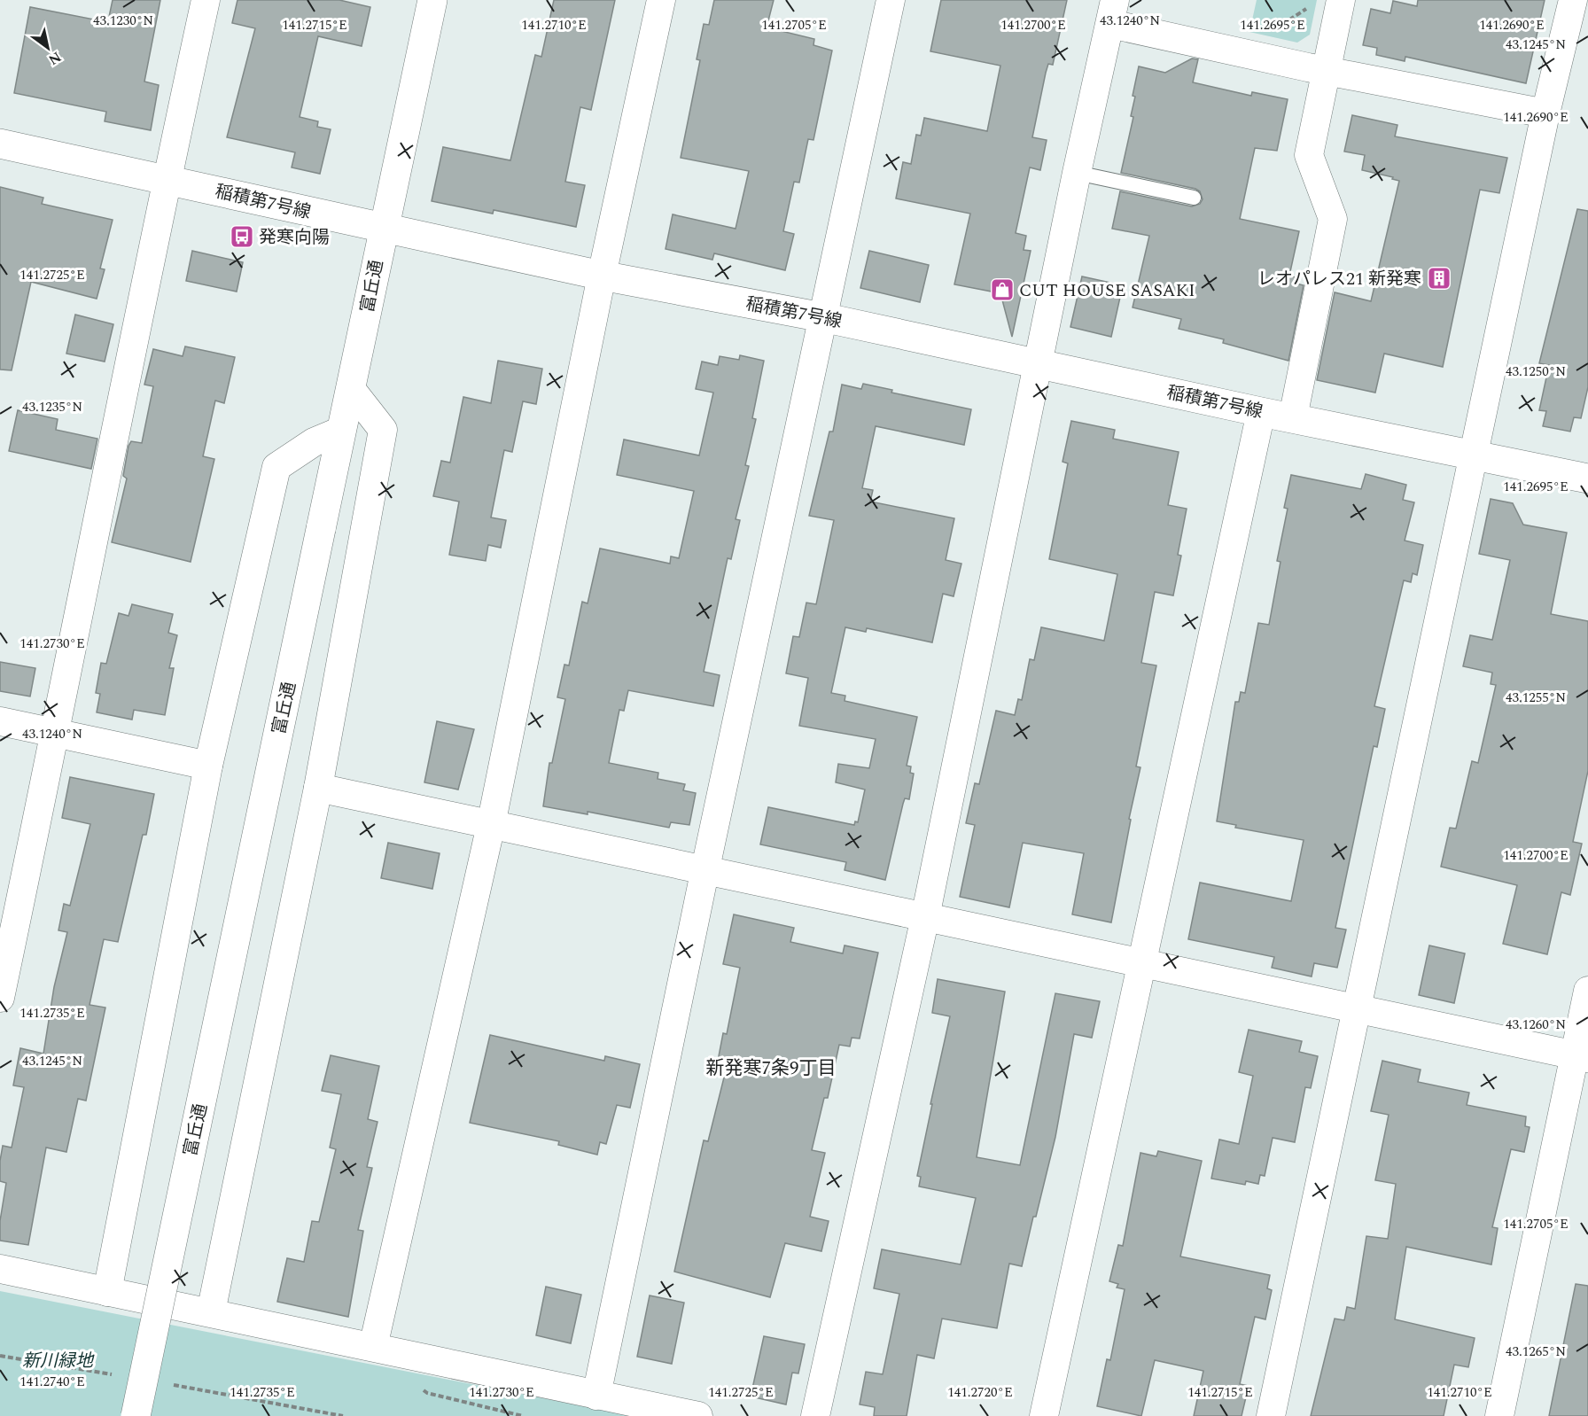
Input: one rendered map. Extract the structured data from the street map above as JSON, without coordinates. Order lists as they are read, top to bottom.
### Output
{
  "streets": {
    "street": ["稲積第7号線", "富丘通"]
  },
  "crossings": [
    ["稲積第7号線", "富丘通"]
  ],
  "districts": ["新発寒7条9丁目"],
  "parks": ["新川緑地"],
  "places": {
    "bus stop": ["発寒向陽"],
    "building": ["レオパレス21 新発寒"],
    "shop": ["CUT HOUSE SASAKI"]
  },
  "north": "bottom right",
  "coordinates": [
    "43.1240°N",
    "43.1230°N",
    "141.2715°E",
    "141.2710°E",
    "141.2705°E",
    "141.2700°E",
    "141.2690°E",
    "141.2695°E",
    "43.1245°N",
    "141.2725°E",
    "43.1250°N",
    "43.1235°N",
    "141.2730°E",
    "43.1255°N",
    "141.2735°E",
    "43.1260°N",
    "43.1265°N",
    "141.2740°E",
    "141.2720°E"
  ]
}
